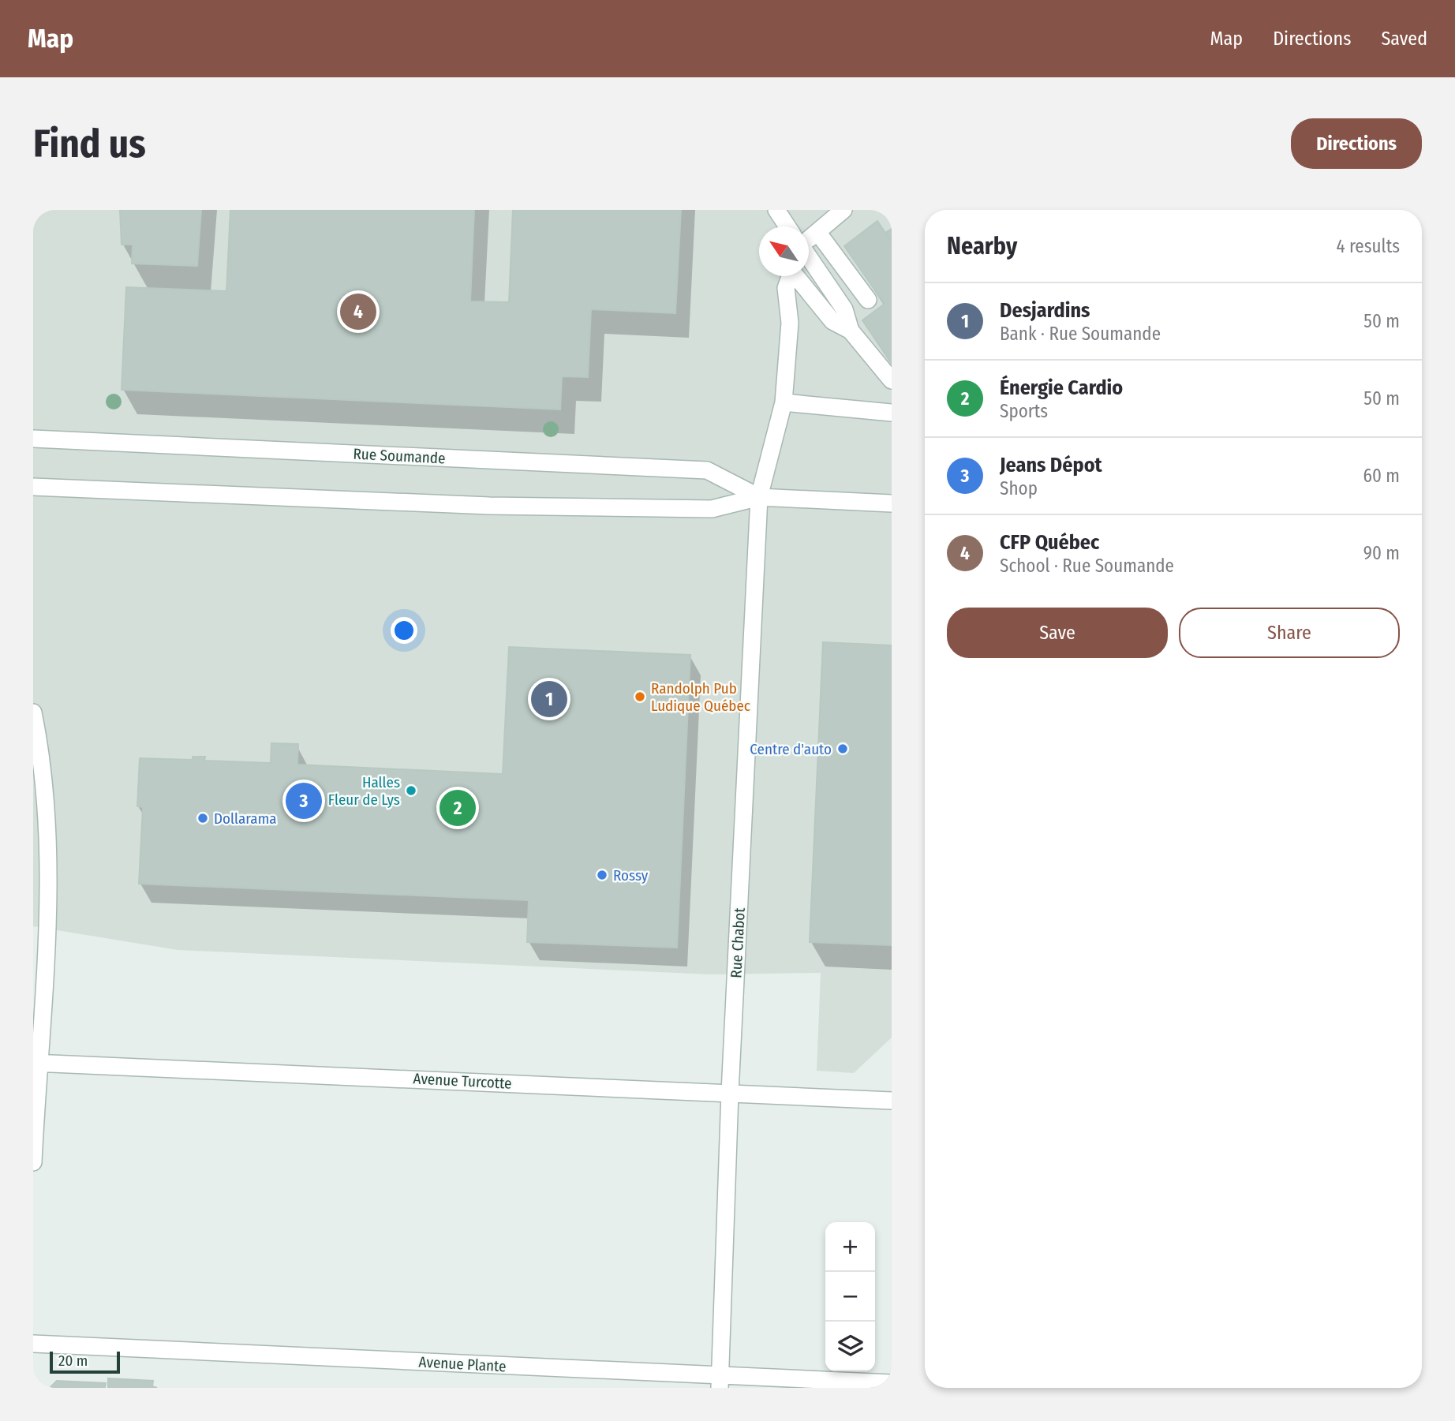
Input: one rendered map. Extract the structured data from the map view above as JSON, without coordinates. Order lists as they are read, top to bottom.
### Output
{
  "streets": {
    "street": [
      "Rue Soumande",
      "Rue Chabot",
      "Avenue Turcotte",
      "Avenue Plante"
    ]
  },
  "crossings": [
    ["Rue Soumande", "Rue Chabot"],
    ["Rue Chabot", "Avenue Turcotte"],
    ["Rue Chabot", "Avenue Plante"]
  ],
  "places": [
    "Randolph Pub Ludique Québec",
    "Centre d'auto",
    "Halles Fleur de Lys",
    "Dollarama",
    "Rossy"
  ],
  "scale_bar": "20 m",
  "north": "top left",
  "page": {
    "header": "Map",
    "nav": ["Map", "Directions", "Saved"],
    "buttons": [
      "Directions",
      ["Save", "Share"]
    ],
    "title": "Find us",
    "heading": ["Nearby", "4 results"],
    "list": [
      {
        "mark": "1",
        "name": "Desjardins",
        "note": "Bank · Rue Soumande",
        "value": "50 m"
      },
      {
        "mark": "2",
        "name": "Énergie Cardio",
        "note": "Sports",
        "value": "50 m"
      },
      {
        "mark": "3",
        "name": "Jeans Dépot",
        "note": "Shop",
        "value": "60 m"
      },
      {
        "mark": "4",
        "name": "CFP Québec",
        "note": "School · Rue Soumande",
        "value": "90 m"
      }
    ],
    "pins": [
      "4",
      "1",
      "3",
      "2"
    ],
    "map_buttons": ["+", "−"],
    "scale": "20 m"
  }
}
